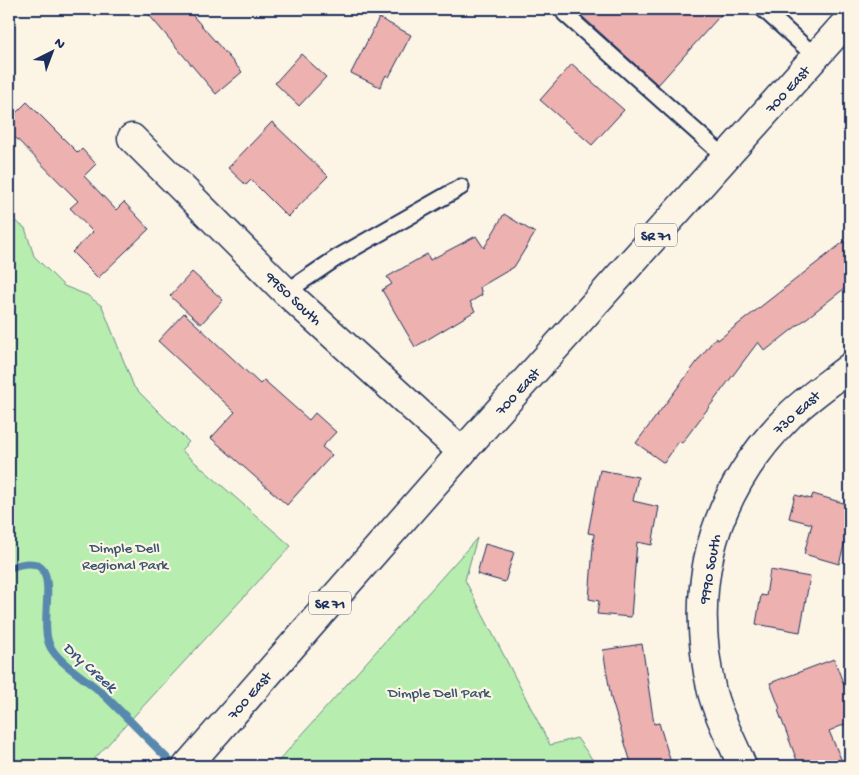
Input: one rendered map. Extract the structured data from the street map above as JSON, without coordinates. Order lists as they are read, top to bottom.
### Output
{
  "streets": {
    "main road": [
      "700 East",
      "SR 71",
      "9950 South",
      "730 East",
      "9990 South"
    ]
  },
  "crossings": [
    ["700 East", "9950 South"],
    ["730 East", "9990 South"]
  ],
  "water": ["Dry Creek"],
  "parks": ["Dimple Dell Regional Park", "Dimple Dell Park"],
  "north": "top right"
}
